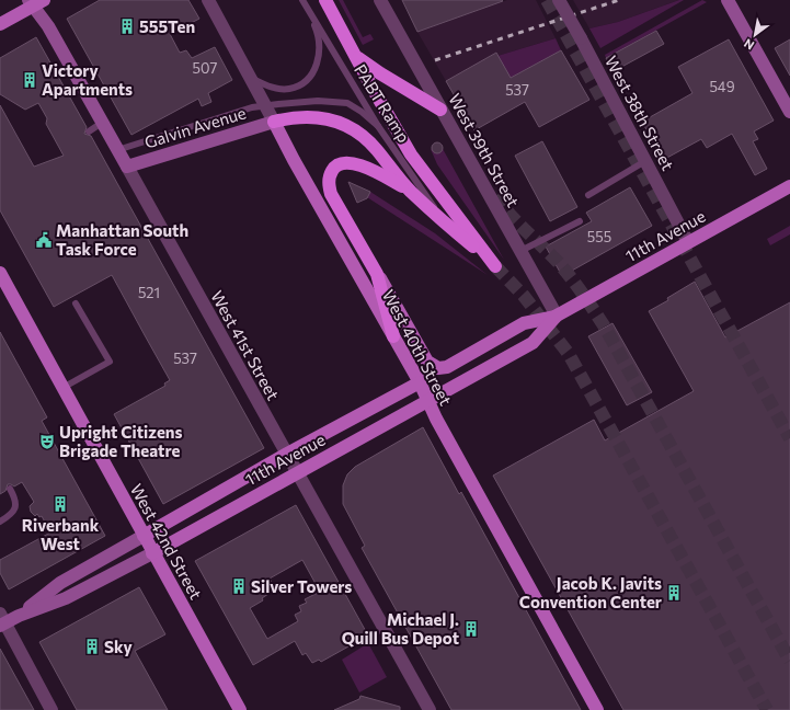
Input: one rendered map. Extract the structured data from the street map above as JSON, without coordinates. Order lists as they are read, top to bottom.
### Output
{
  "streets": {
    "main road": [
      "Galvin Avenue",
      "11th Avenue",
      "West 41st Street",
      "West 40th Street",
      "West 42nd Street"
    ],
    "street": ["West 38th Street", "West 39th Street"],
    "lane": ["PABT Ramp"]
  },
  "crossings": [
    ["West 38th Street", "11th Avenue"],
    ["Galvin Avenue", "West 41st Street"],
    ["Galvin Avenue", "West 40th Street"],
    ["West 39th Street", "11th Avenue"],
    ["11th Avenue", "West 41st Street"],
    ["11th Avenue", "West 40th Street"],
    ["11th Avenue", "West 42nd Street"]
  ],
  "places": {
    "building": [
      "555Ten",
      "Victory Apartments",
      "Riverbank West",
      "Silver Towers",
      "Jacob K. Javits Convention Center",
      "Michael J. Quill Bus Depot",
      "Sky"
    ],
    "public building": ["Manhattan South Task Force"],
    "theatre": ["Upright Citizens Brigade Theatre"]
  },
  "house_numbers": [
    "507",
    "549",
    "537",
    "555",
    "521",
    "537"
  ],
  "north": "bottom left"
}
